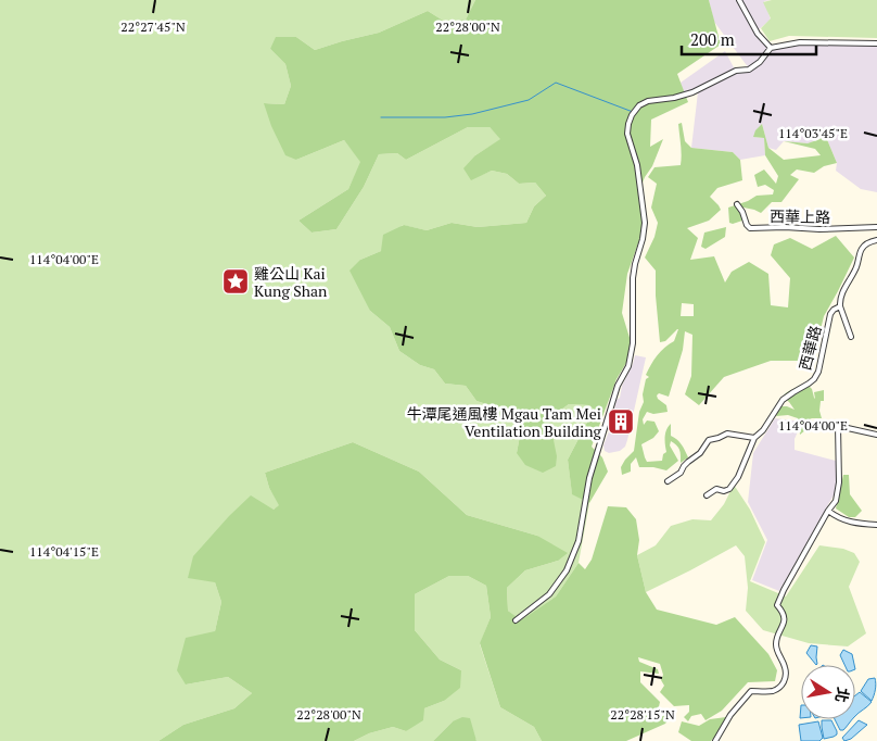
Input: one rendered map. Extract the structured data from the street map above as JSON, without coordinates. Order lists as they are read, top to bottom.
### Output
{
  "streets": {
    "street": ["西華上路", "西華路"]
  },
  "places": {
    "place": ["雞公山 Kai Kung Shan"],
    "building": ["牛潭尾通風樓 Mgau Tam Mei Ventilation Building"]
  },
  "scale_bar": "200 m",
  "north": "right",
  "coordinates": [
    "22°27'45\"N",
    "22°28'00\"N",
    "114°03'45\"E",
    "114°04'00\"E",
    "114°04'15\"E",
    "22°28'15\"N"
  ]
}
